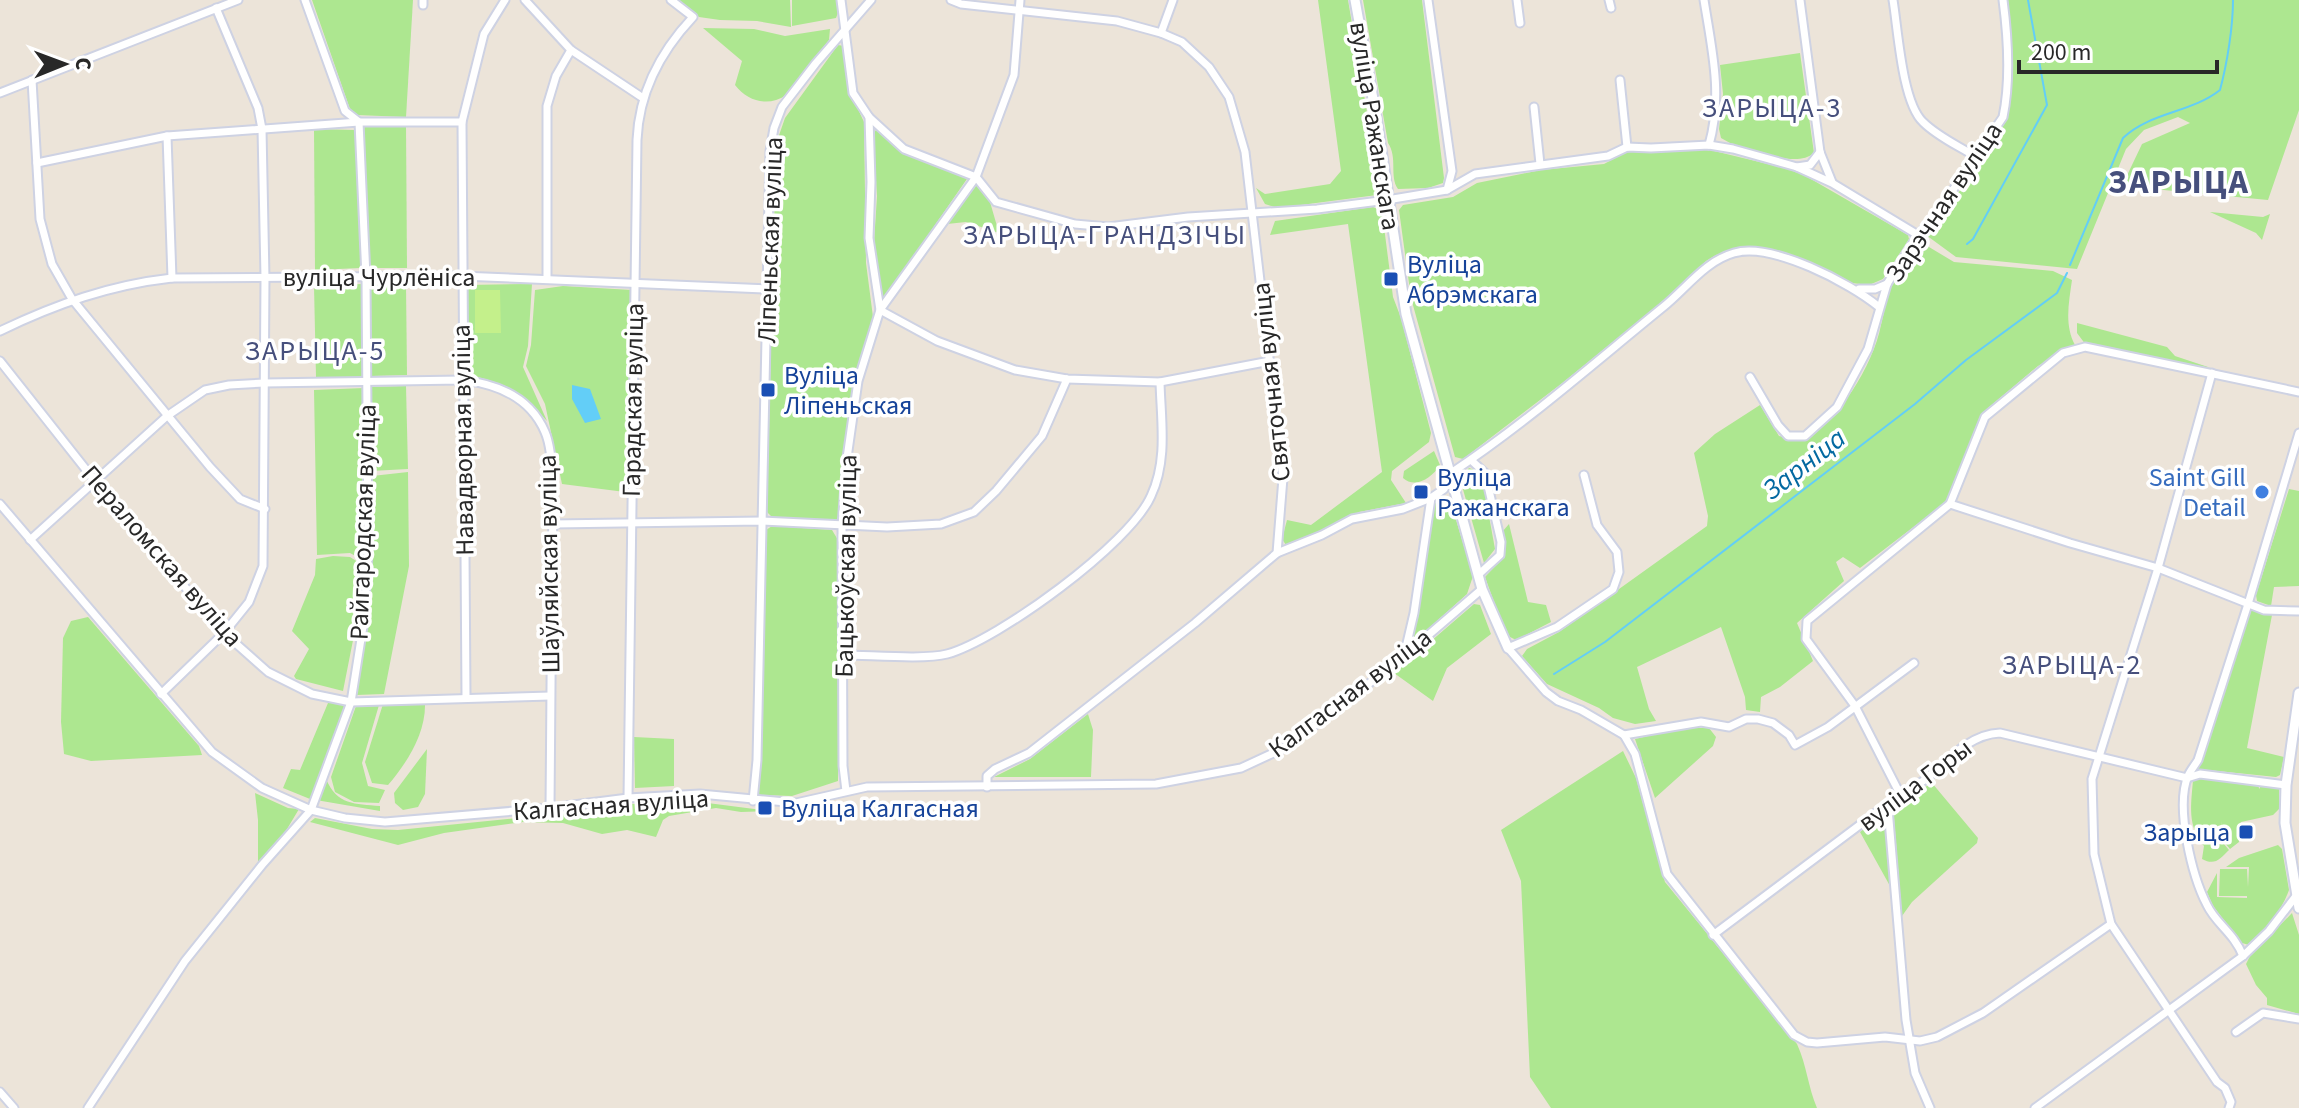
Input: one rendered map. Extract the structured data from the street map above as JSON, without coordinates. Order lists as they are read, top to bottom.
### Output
{
  "streets": {
    "street": [
      "вуліца Ражанскага",
      "Зарэчная вуліца",
      "Ліпеньская вуліца",
      "вуліца Чурлёніса",
      "Святочная вуліца",
      "Гарадская вуліца",
      "Навадворная вуліца",
      "Райгародская вуліца",
      "Пераломская вуліца",
      "Шаўляйская вуліца",
      "Бацькоўская вуліца",
      "Калгасная вуліца",
      "вуліца Горы"
    ]
  },
  "crossings": [
    ["вуліца Ражанскага", "Калгасная вуліца"],
    ["Ліпеньская вуліца", "вуліца Чурлёніса"],
    ["Ліпеньская вуліца", "Калгасная вуліца"],
    ["вуліца Чурлёніса", "Гарадская вуліца"],
    ["вуліца Чурлёніса", "Навадворная вуліца"],
    ["вуліца Чурлёніса", "Райгародская вуліца"],
    ["Святочная вуліца", "Бацькоўская вуліца"],
    ["Гарадская вуліца", "Калгасная вуліца"],
    ["Навадворная вуліца", "Пераломская вуліца"],
    ["Навадворная вуліца", "Шаўляйская вуліца"],
    ["Райгародская вуліца", "Пераломская вуліца"],
    ["Райгародская вуліца", "Шаўляйская вуліца"],
    ["Райгародская вуліца", "Калгасная вуліца"],
    ["Пераломская вуліца", "Шаўляйская вуліца"],
    ["Шаўляйская вуліца", "Калгасная вуліца"],
    ["Бацькоўская вуліца", "Калгасная вуліца"]
  ],
  "districts": [
    "ЗАРЫЦА-3",
    "ЗАРЫЦА",
    "ЗАРЫЦА-ГРАНДЗІЧЫ",
    "ЗАРЫЦА-5",
    "ЗАРЫЦА-2"
  ],
  "water": ["Зарніца"],
  "places": {
    "transit": [
      "Вуліца Абрэмскага",
      "Вуліца Ліпеньская",
      "Вуліца Ражанскага",
      "Вуліца Калгасная",
      "Зарыца"
    ],
    "other": ["Saint Gill Detail"]
  },
  "scale_bar": "200 m",
  "north": "right"
}
